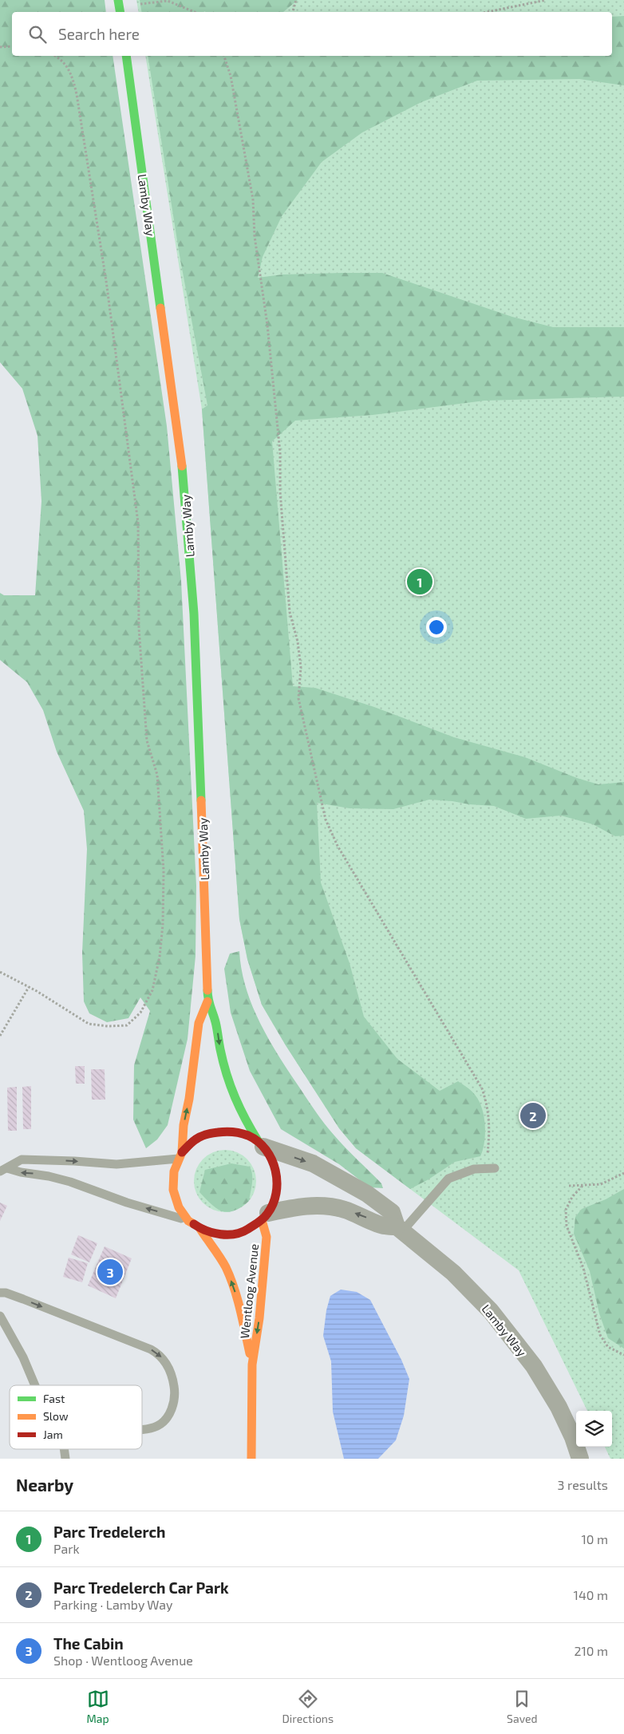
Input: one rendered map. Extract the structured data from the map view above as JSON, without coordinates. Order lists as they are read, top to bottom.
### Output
{
  "streets": {
    "street": ["Lamby Way", "Wentloog Avenue"]
  },
  "crossings": [
    ["Lamby Way", "Wentloog Avenue"]
  ],
  "legend": ["Fast", "Slow", "Jam"],
  "page": {
    "search": "Search here",
    "pins": ["1", "2", "3"],
    "heading": ["Nearby", "3 results"],
    "list": [
      {
        "mark": "1",
        "name": "Parc Tredelerch",
        "note": "Park",
        "value": "10 m"
      },
      {
        "mark": "2",
        "name": "Parc Tredelerch Car Park",
        "note": "Parking · Lamby Way",
        "value": "140 m"
      },
      {
        "mark": "3",
        "name": "The Cabin",
        "note": "Shop · Wentloog Avenue",
        "value": "210 m"
      }
    ],
    "nav": ["Map", "Directions", "Saved"]
  }
}
